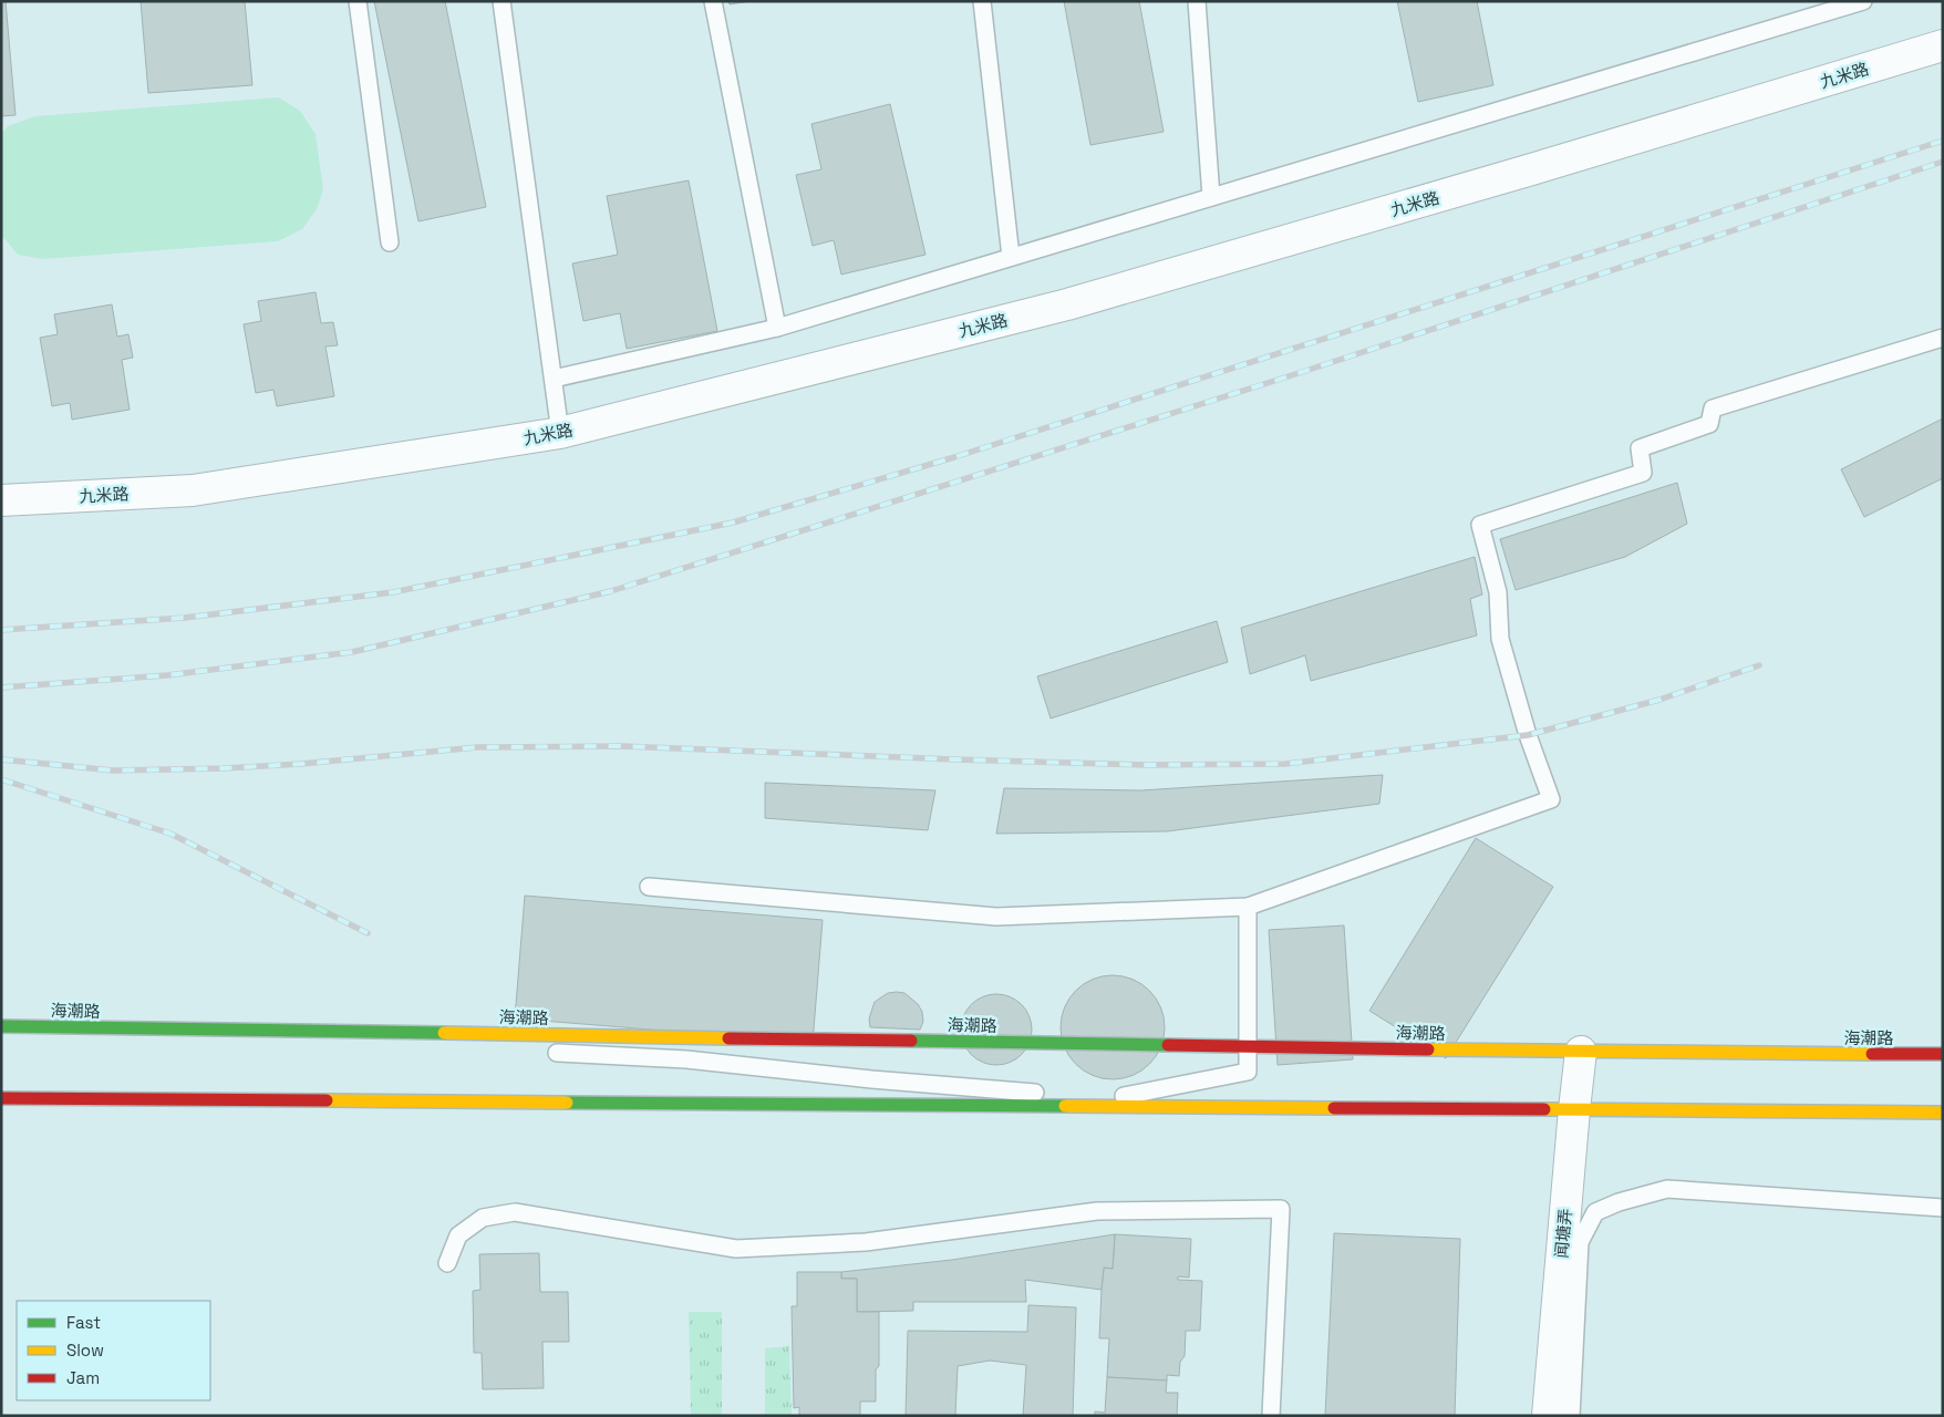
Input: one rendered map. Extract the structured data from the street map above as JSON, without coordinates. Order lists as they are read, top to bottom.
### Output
{
  "streets": {
    "street": ["九米路", "海潮路", "闻塘弄"]
  },
  "crossings": [
    ["海潮路", "闻塘弄"]
  ],
  "legend": ["Fast", "Slow", "Jam"]
}
